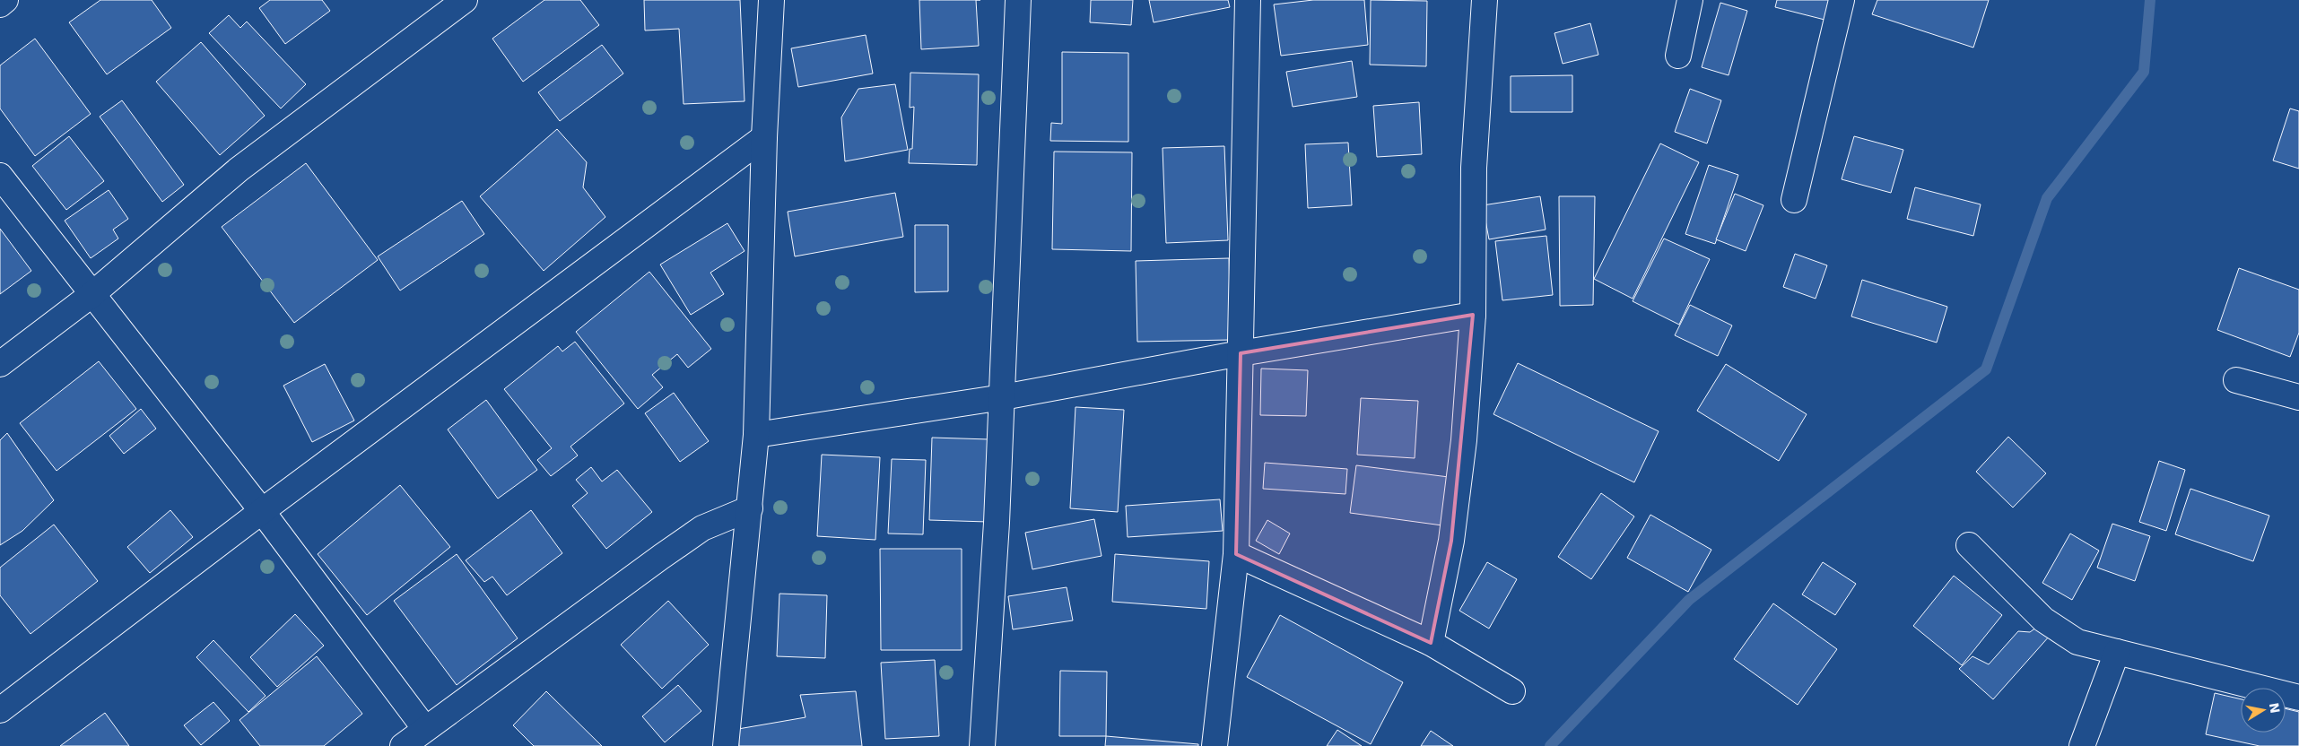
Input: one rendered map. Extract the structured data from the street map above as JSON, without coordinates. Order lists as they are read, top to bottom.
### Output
{
  "north": "right"
}
